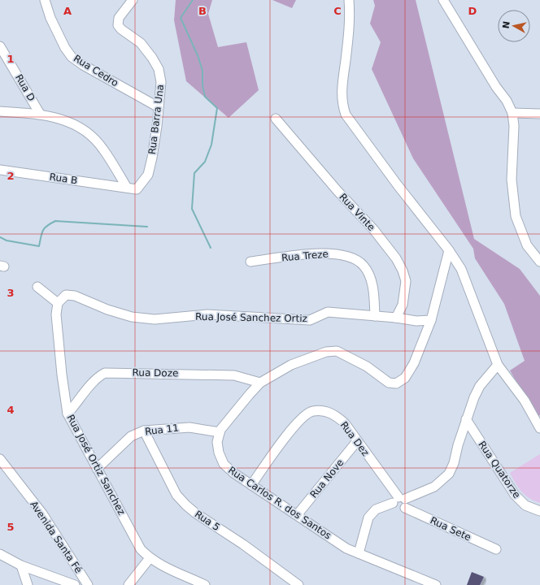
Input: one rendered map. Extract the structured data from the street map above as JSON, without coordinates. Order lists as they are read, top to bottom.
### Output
{
  "streets": {
    "street": [
      "Rua Cedro",
      "Rua D",
      "Rua Barra Una",
      "Rua B",
      "Rua Vinte",
      "Rua Treze",
      "Rua José Sanchez Ortiz",
      "Rua Doze",
      "Rua 11",
      "Rua Dez",
      "Rua José Ortiz Sanchez",
      "Rua Quatorze",
      "Rua Nove",
      "Rua Carlos R. dos Santos",
      "Rua 5",
      "Rua Sete",
      "Avenida Santa Fé"
    ]
  },
  "crossings": [
    ["Rua Cedro", "Rua Barra Una"],
    ["Rua Barra Una", "Rua B"],
    ["Rua Vinte", "Rua José Sanchez Ortiz"],
    ["Rua Treze", "Rua José Sanchez Ortiz"],
    ["Rua José Sanchez Ortiz", "Rua José Ortiz Sanchez"],
    ["Rua Doze", "Rua José Ortiz Sanchez"],
    ["Rua 11", "Rua José Ortiz Sanchez"],
    ["Rua 11", "Rua Carlos R. dos Santos"],
    ["Rua 11", "Rua 5"],
    ["Rua Dez", "Rua Nove"],
    ["Rua Dez", "Rua Carlos R. dos Santos"],
    ["Rua Dez", "Rua Sete"],
    ["Rua Nove", "Rua Carlos R. dos Santos"]
  ],
  "north": "left",
  "grid": {
    "columns": [
      "A",
      "B",
      "C",
      "D"
    ],
    "rows": [
      "1",
      "2",
      "3",
      "4",
      "5"
    ]
  }
}
